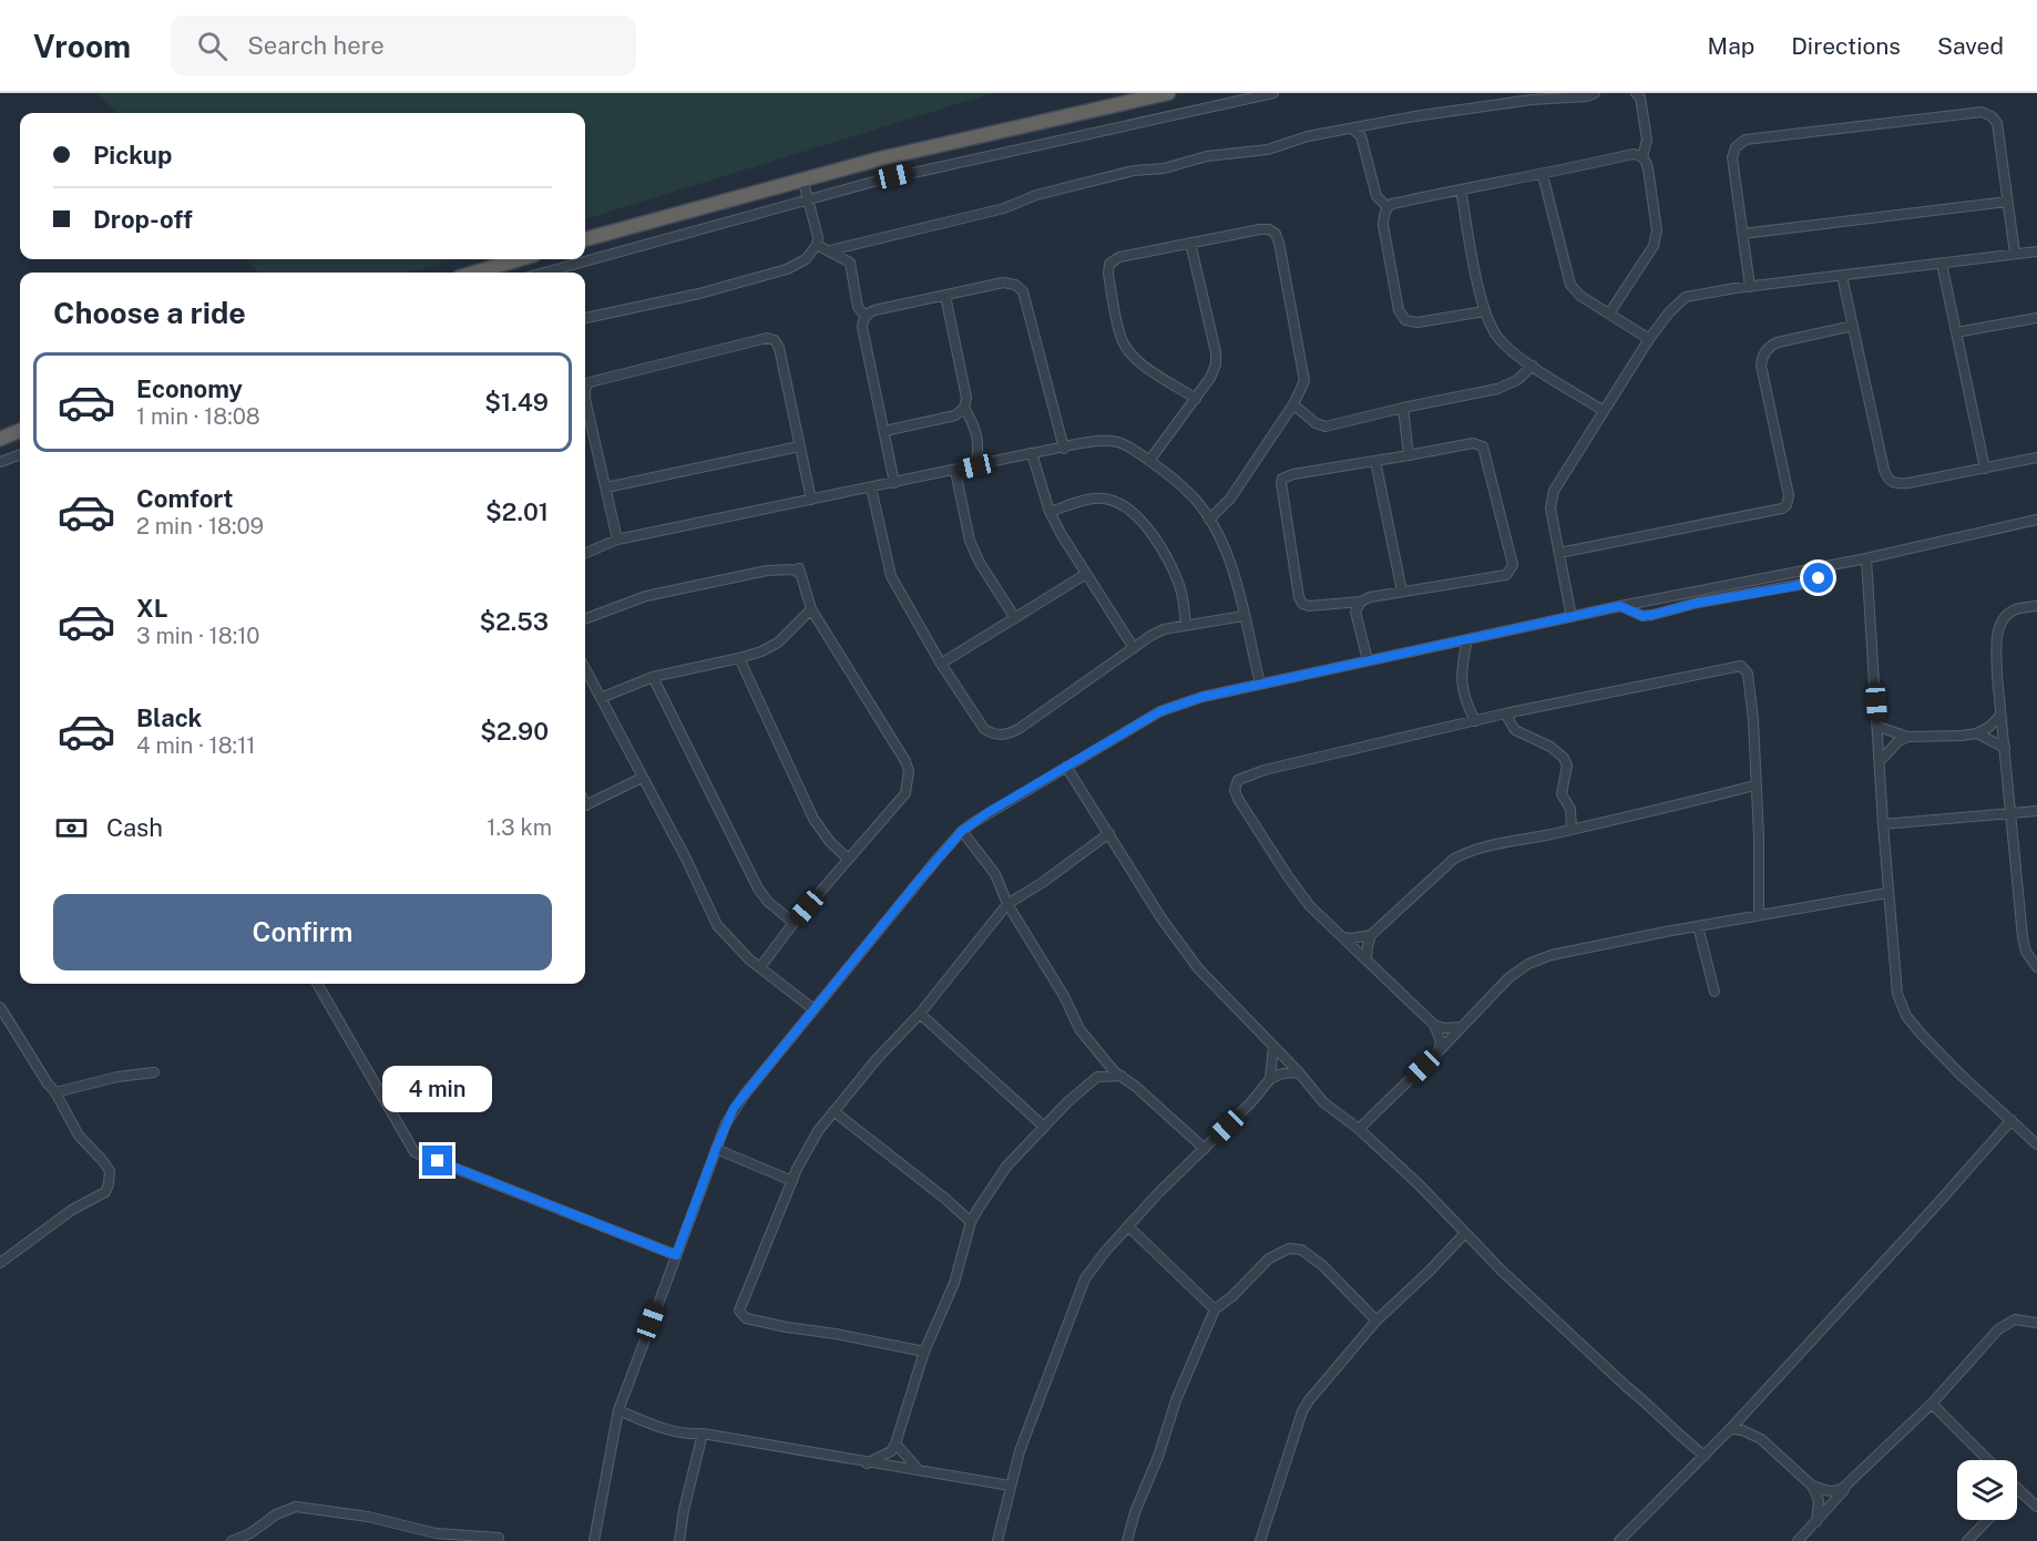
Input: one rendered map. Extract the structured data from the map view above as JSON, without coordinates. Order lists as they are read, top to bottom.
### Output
{
  "page": {
    "header": "Vroom",
    "search": "Search here",
    "nav": ["Map", "Directions", "Saved"],
    "banner": ["Pickup", "Drop-off"],
    "heading": "Choose a ride",
    "list": [
      {
        "name": "Economy",
        "note": "1 min · 18:08",
        "value": "$1.49"
      },
      {
        "name": "Comfort",
        "note": "2 min · 18:09",
        "value": "$2.01"
      },
      {
        "name": "XL",
        "note": "3 min · 18:10",
        "value": "$2.53"
      },
      {
        "name": "Black",
        "note": "4 min · 18:11",
        "value": "$2.90"
      }
    ],
    "pay": ["Cash", "1.3 km"],
    "buttons": "Confirm",
    "bubble": "4 min"
  }
}
